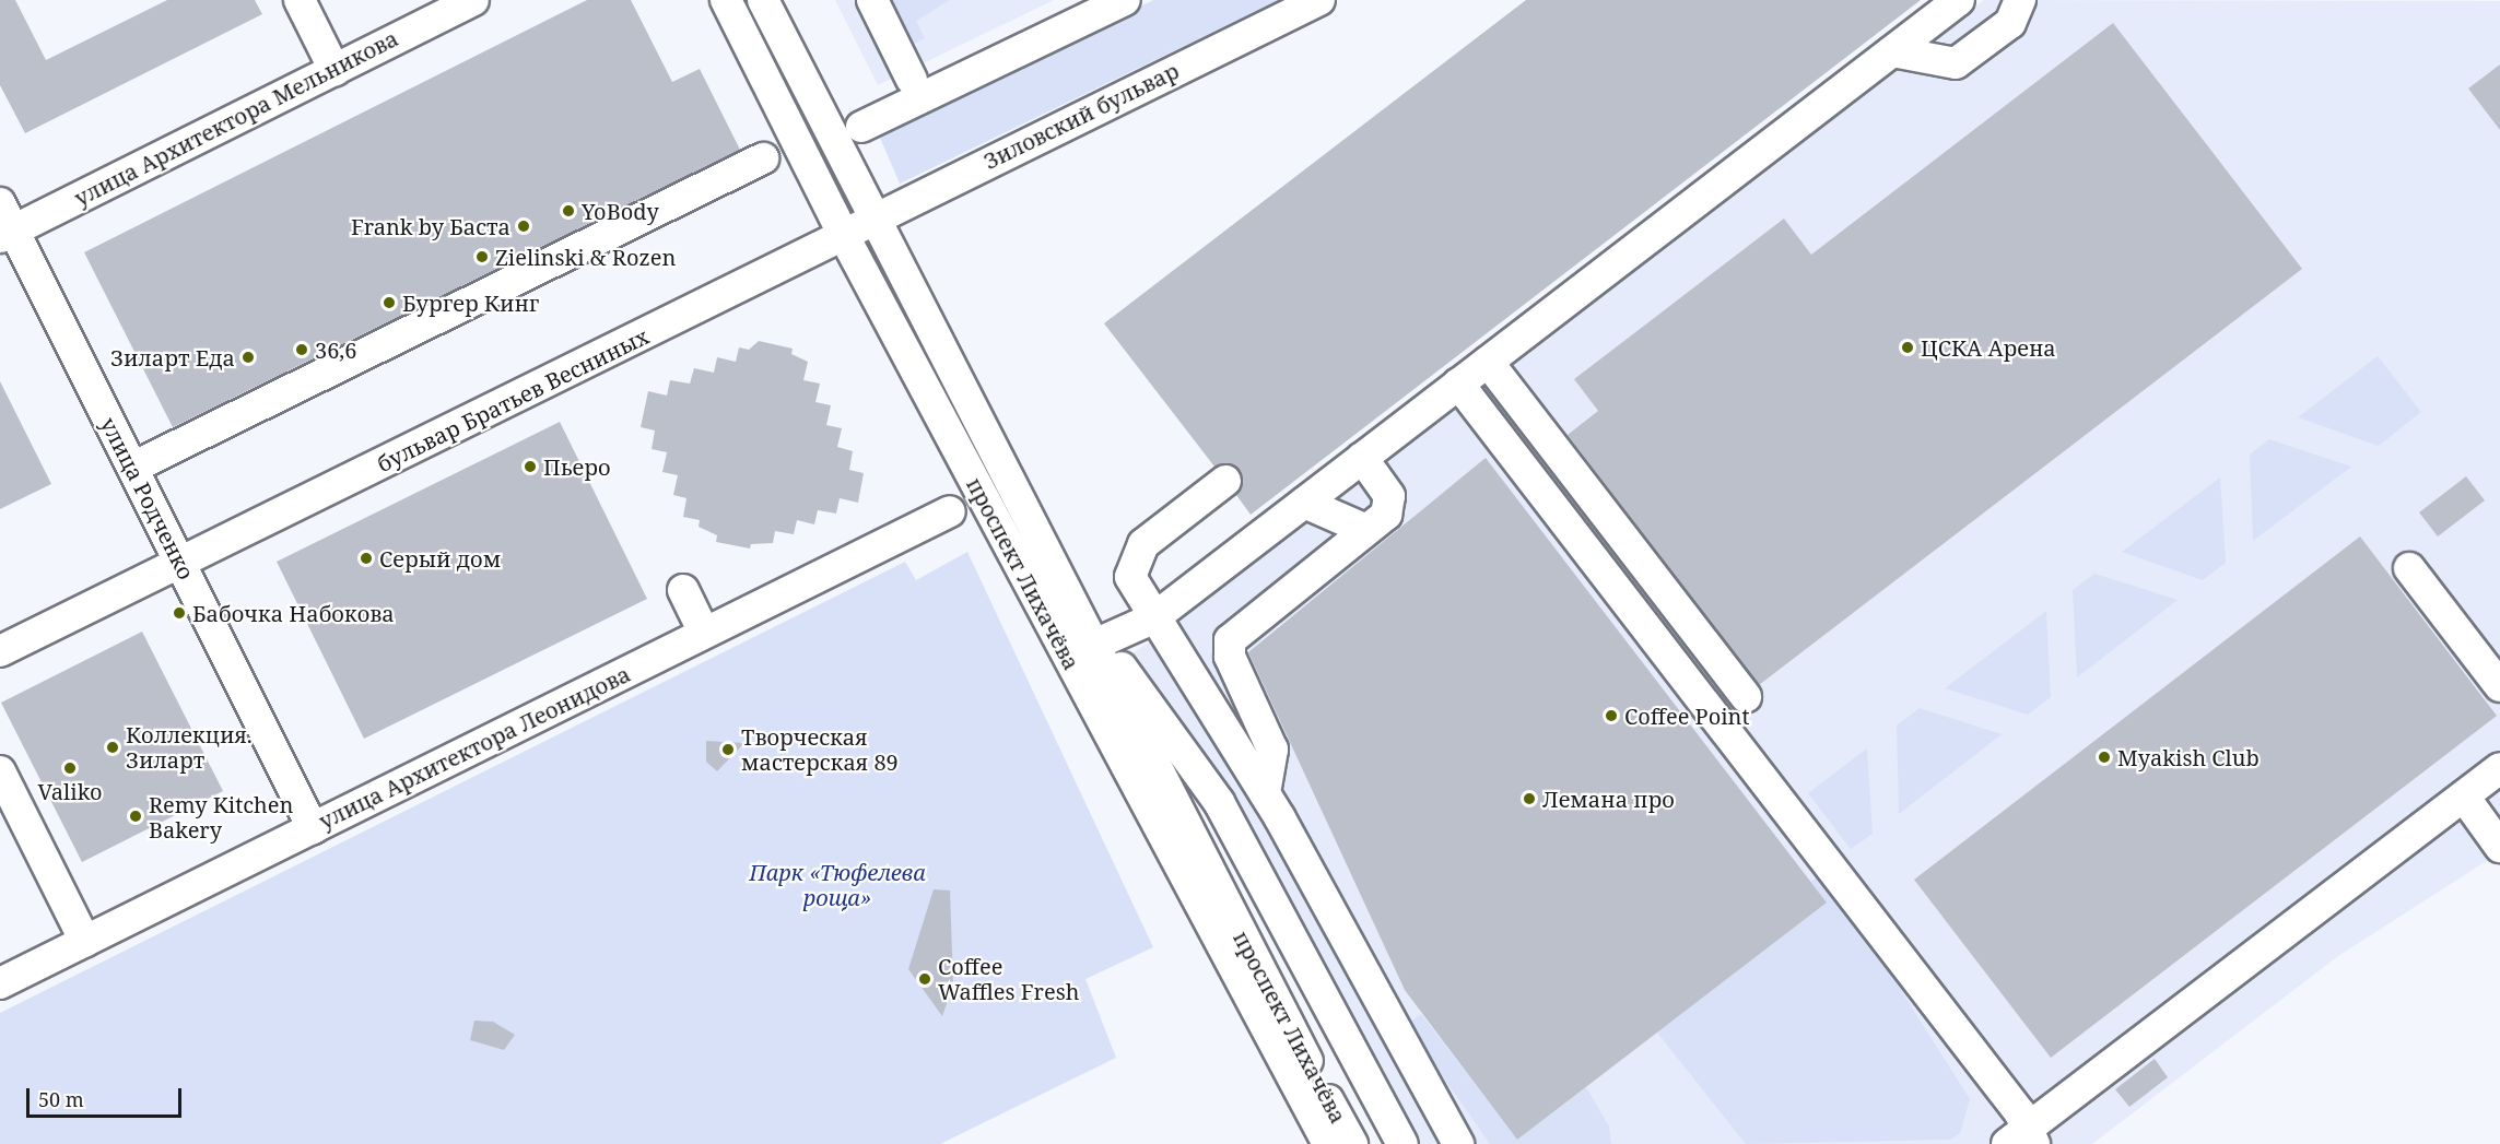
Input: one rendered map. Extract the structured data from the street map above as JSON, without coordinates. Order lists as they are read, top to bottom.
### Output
{
  "streets": {
    "street": [
      "Зиловский бульвар",
      "улица Архитектора Мельникова",
      "бульвар Братьев Весниных",
      "улица Родченко",
      "проспект Лихачёва",
      "улица Архитектора Леонидова"
    ]
  },
  "crossings": [
    ["Зиловский бульвар", "бульвар Братьев Весниных"],
    ["Зиловский бульвар", "проспект Лихачёва"],
    ["улица Архитектора Мельникова", "улица Родченко"],
    ["бульвар Братьев Весниных", "улица Родченко"],
    ["бульвар Братьев Весниных", "проспект Лихачёва"],
    ["улица Родченко", "улица Архитектора Леонидова"]
  ],
  "parks": ["Парк «Тюфелева роща»"],
  "places": [
    "YoBody",
    "Frank by Баста",
    "Zielinski & Rozen",
    "Бургер Кинг",
    "ЦСКА Арена",
    "36,6",
    "Зиларт Еда",
    "Пьеро",
    "Серый дом",
    "Бабочка Набокова",
    "Coffee Point",
    "Коллекция. Зиларт",
    "Творческая мастерская 89",
    "Myakish Club",
    "Valiko",
    "Лемана про",
    "Remy Kitchen Bakery",
    "Coffee Waffles Fresh"
  ],
  "scale_bar": "50 m"
}
